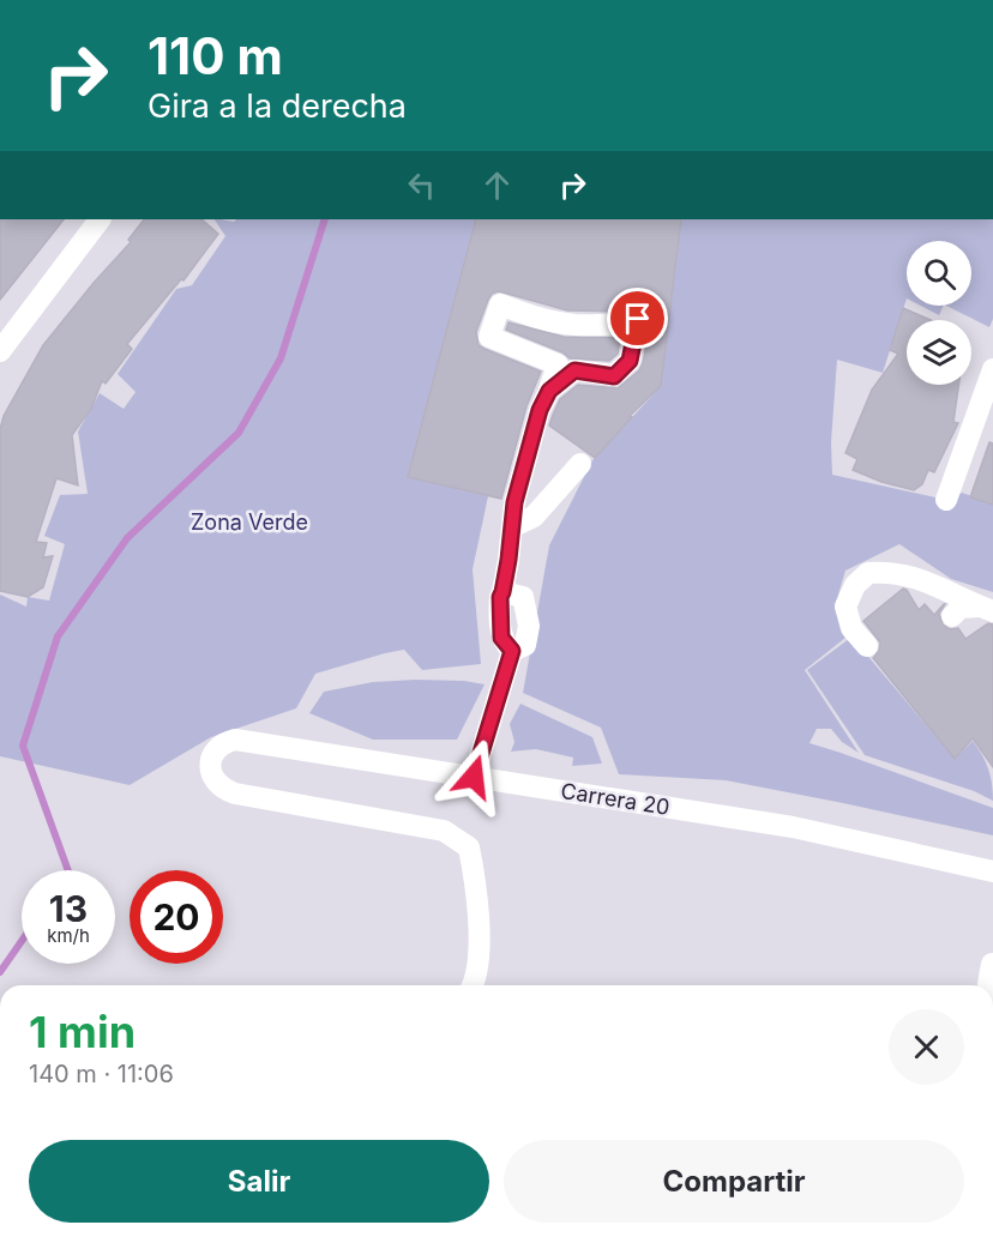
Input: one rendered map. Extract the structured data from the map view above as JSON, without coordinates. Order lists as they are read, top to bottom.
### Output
{
  "streets": {
    "street": ["Carrera 20"]
  },
  "parks": ["Zona Verde"],
  "page": {
    "turn": ["110 m", "Gira a la derecha"],
    "speed": "13 km/h",
    "limit": "20",
    "heading": ["1 min", "140 m · 11:06"],
    "buttons": ["Salir", "Compartir"]
  }
}
